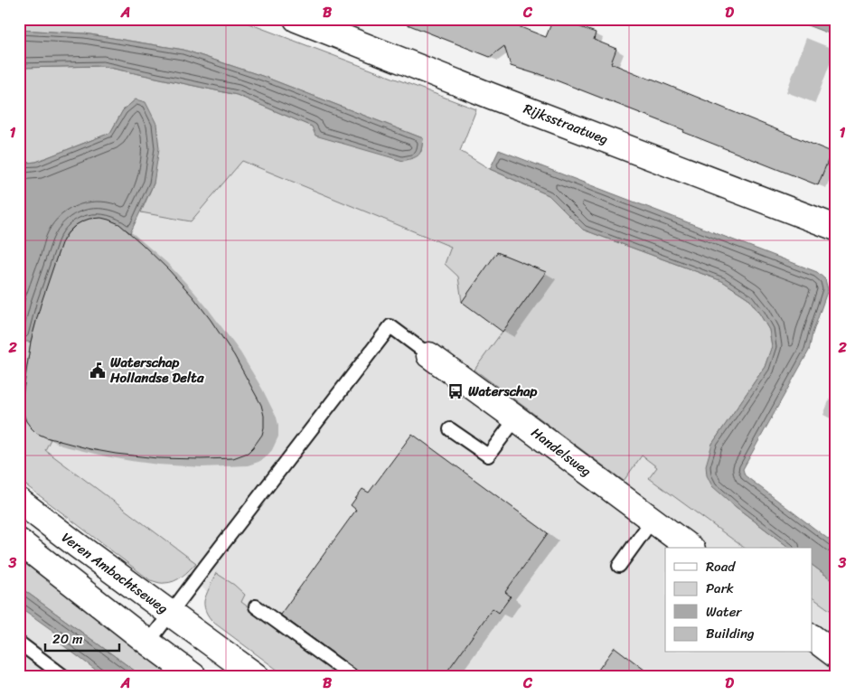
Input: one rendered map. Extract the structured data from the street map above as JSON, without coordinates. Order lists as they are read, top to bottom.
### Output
{
  "streets": {
    "street": ["Rijksstraatweg", "Handelsweg", "Veren Ambachtseweg"]
  },
  "places": {
    "public building": ["Waterschap Hollandse Delta"],
    "bus stop": ["Waterschap"]
  },
  "legend": [
    "Road",
    "Park",
    "Water",
    "Building"
  ],
  "scale_bar": "20 m",
  "grid": {
    "columns": [
      "A",
      "B",
      "C",
      "D"
    ],
    "rows": ["1", "2", "3"]
  }
}
